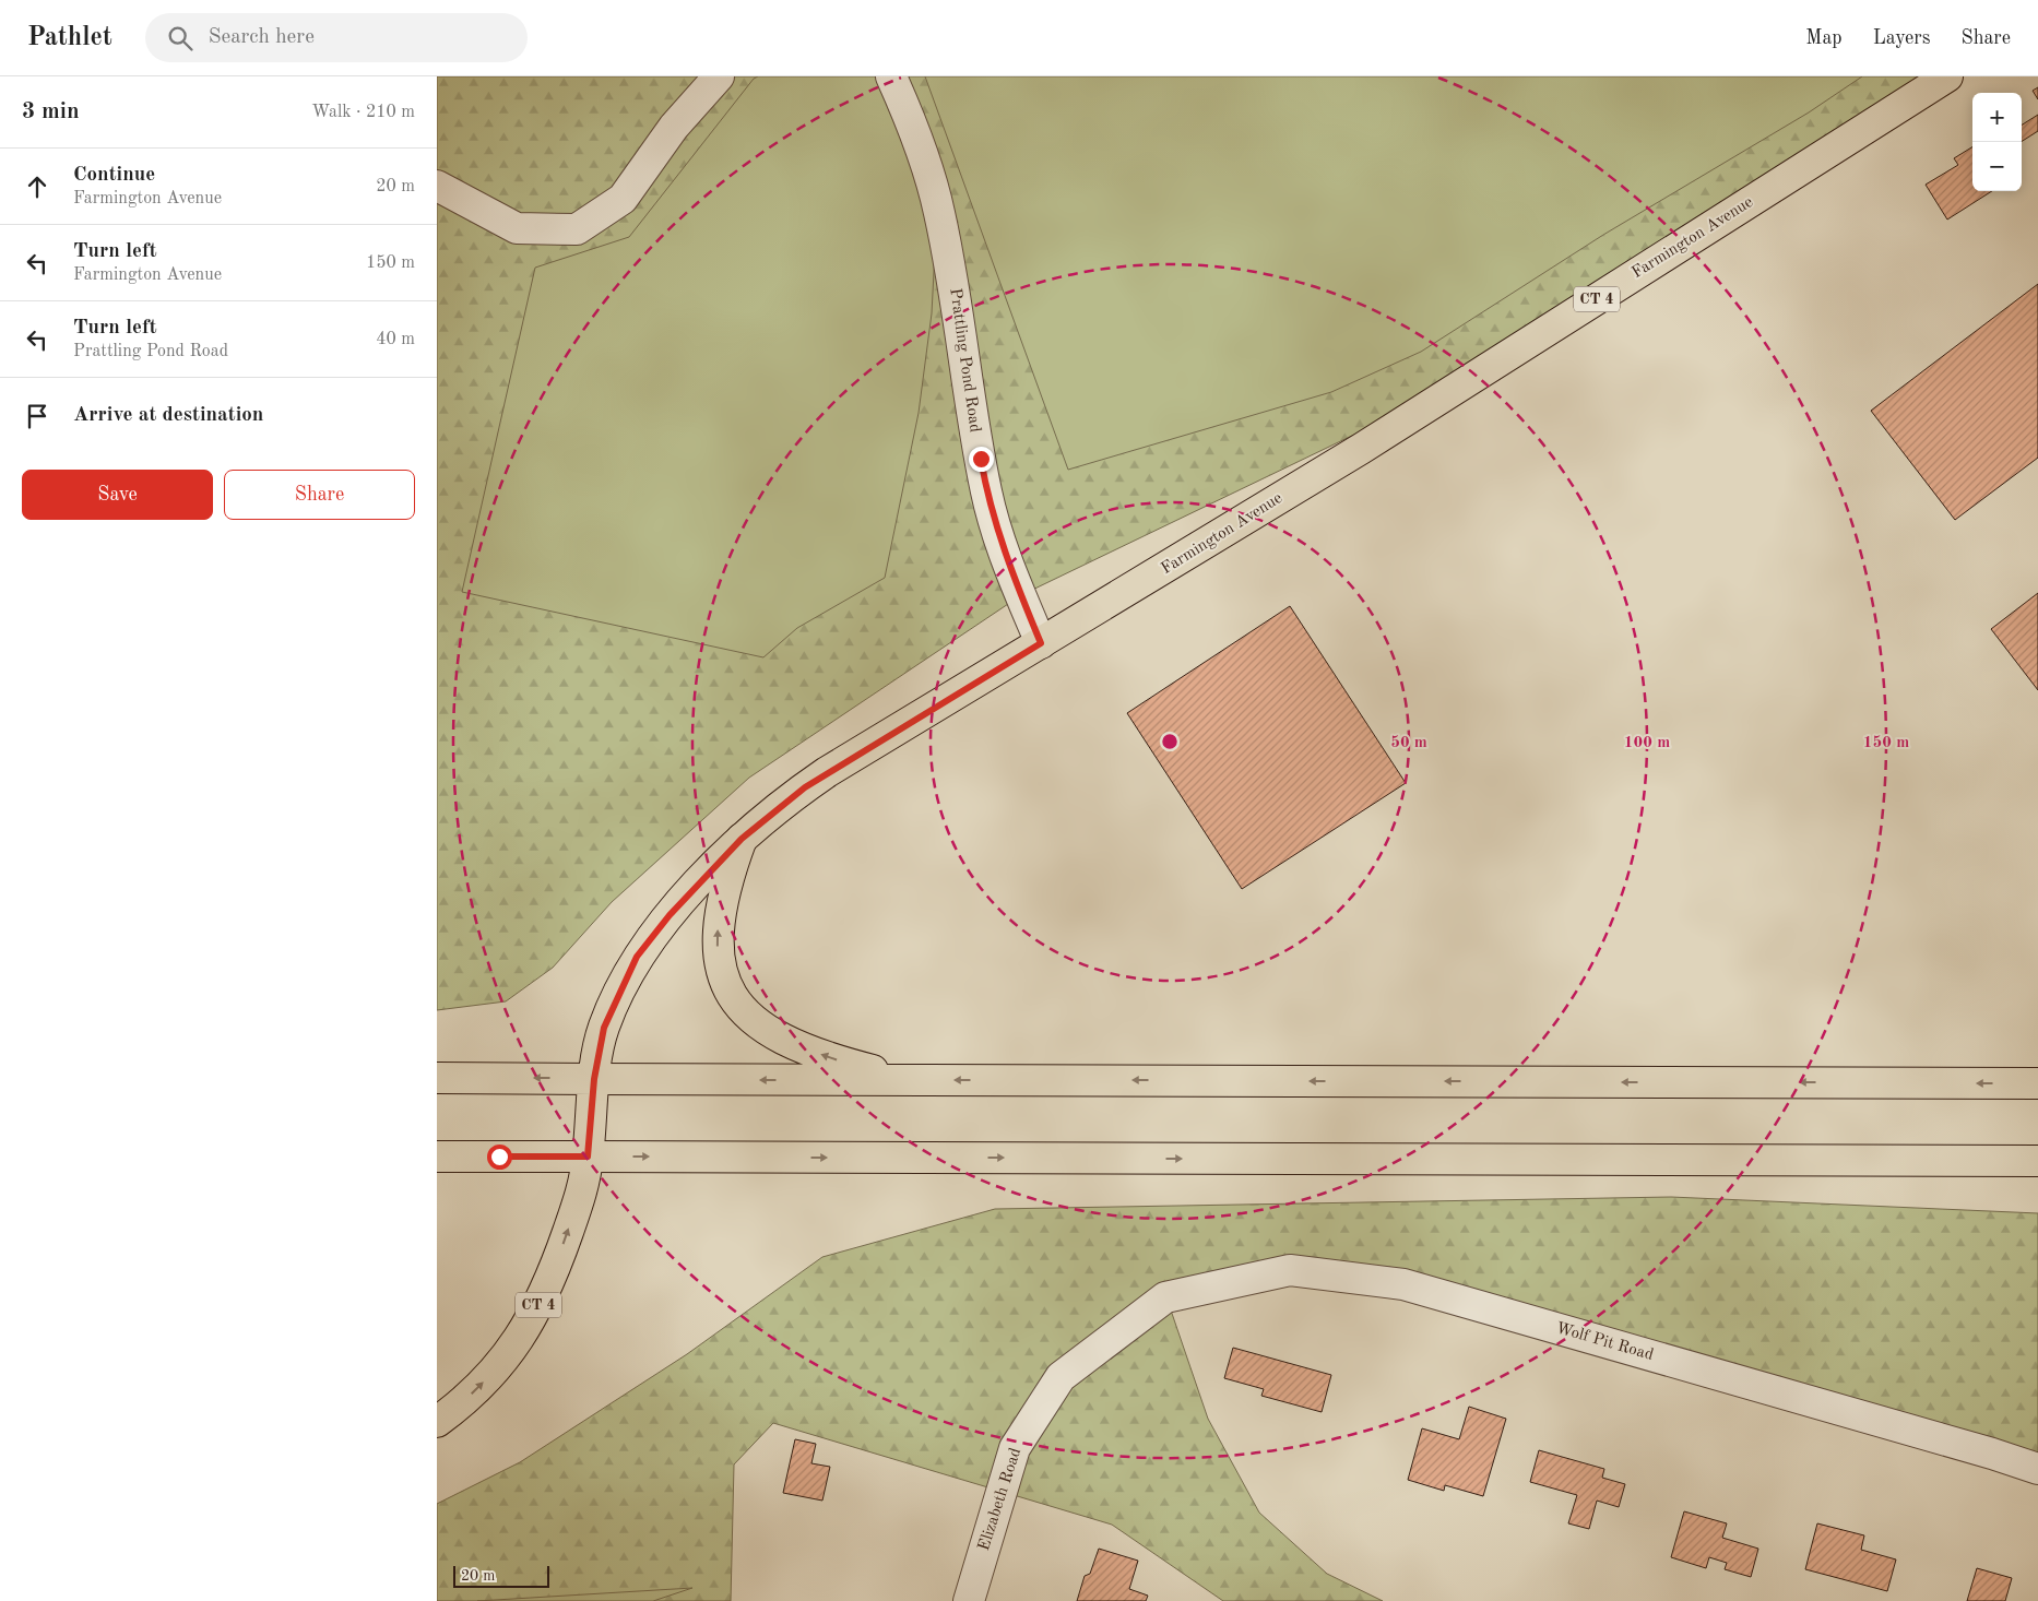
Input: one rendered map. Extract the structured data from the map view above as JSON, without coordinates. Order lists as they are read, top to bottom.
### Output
{
  "streets": {
    "main road": ["Farmington Avenue", "CT 4"],
    "street": ["Prattling Pond Road", "Wolf Pit Road", "Elizabeth Road"]
  },
  "crossings": [
    ["Farmington Avenue", "CT 4"],
    ["Farmington Avenue", "Prattling Pond Road"],
    ["Wolf Pit Road", "Elizabeth Road"]
  ],
  "scale_bar": "20 m",
  "page": {
    "header": "Pathlet",
    "search": "Search here",
    "nav": ["Map", "Layers", "Share"],
    "heading": ["3 min", "Walk · 210 m"],
    "map_buttons": ["+", "−"],
    "list": [
      ["Continue", "Farmington Avenue", "20 m"],
      ["Turn left", "Farmington Avenue", "150 m"],
      ["Turn left", "Prattling Pond Road", "40 m"],
      "Arrive at destination"
    ],
    "buttons": ["Save", "Share"],
    "scale": "20 m"
  },
  "rings": ["50 m", "100 m", "150 m"]
}
